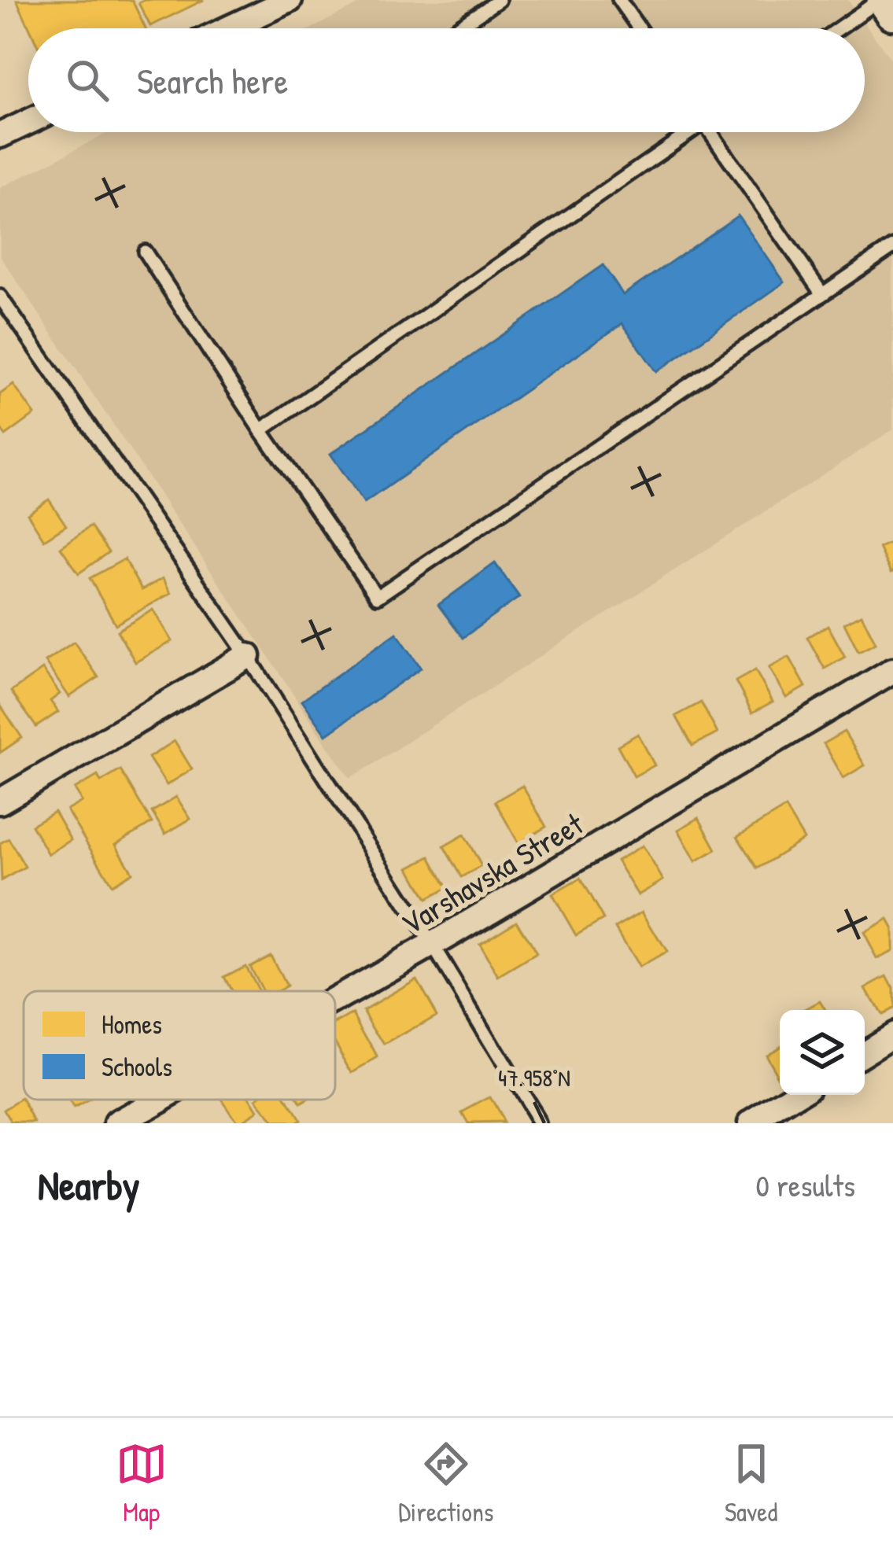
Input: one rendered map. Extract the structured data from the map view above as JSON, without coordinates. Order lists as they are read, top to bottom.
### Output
{
  "streets": {
    "street": ["Varshavska Street"]
  },
  "legend": ["Homes", "Schools"],
  "page": {
    "search": "Search here",
    "heading": ["Nearby", "0 results"],
    "nav": ["Map", "Directions", "Saved"]
  },
  "coordinates": ["47.958°N"]
}
